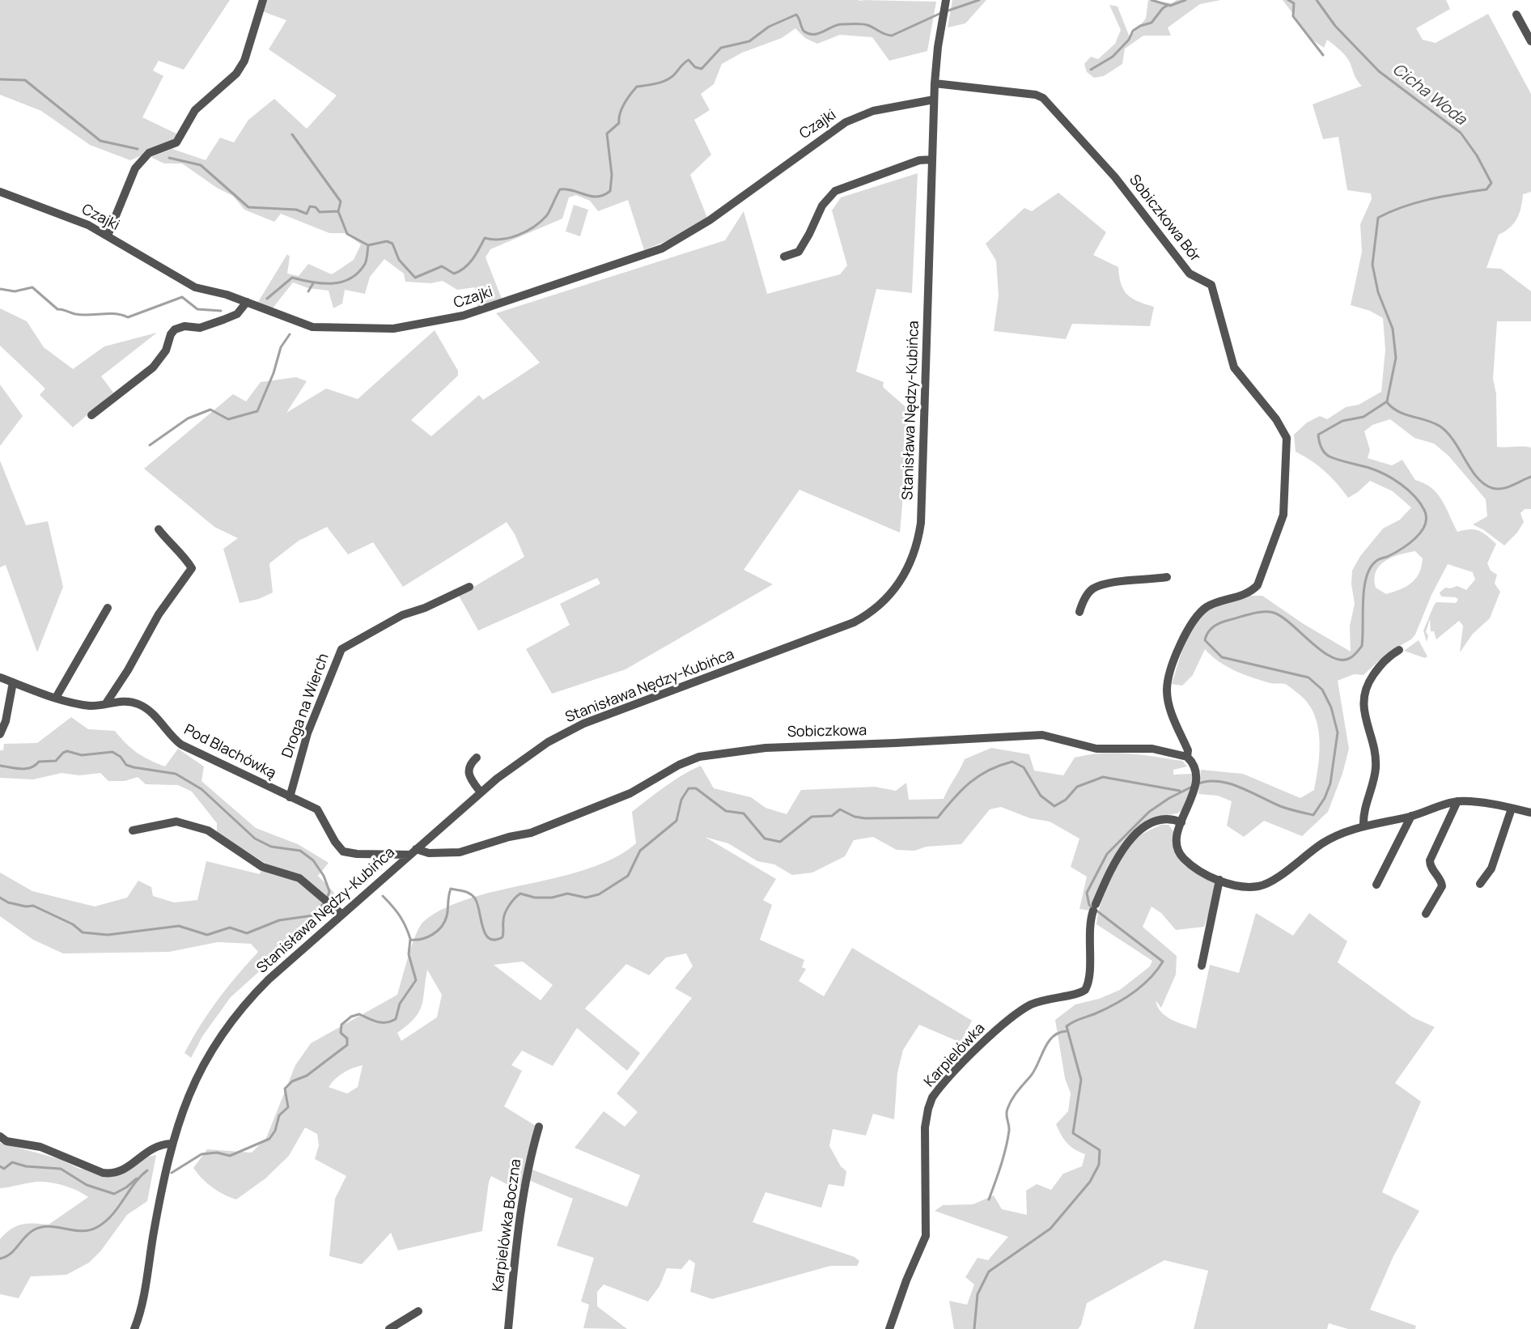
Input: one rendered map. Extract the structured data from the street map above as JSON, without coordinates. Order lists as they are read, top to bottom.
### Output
{
  "streets": {
    "street": [
      "Czajki",
      "Sobiczkowa Bór",
      "Stanisława Nędzy-Kubińca",
      "Droga na Wierch",
      "Sobiczkowa",
      "Pod Blachówką",
      "Karpielówka",
      "Karpielówka Boczna"
    ]
  },
  "crossings": [
    ["Czajki", "Stanisława Nędzy-Kubińca"],
    ["Sobiczkowa Bór", "Stanisława Nędzy-Kubińca"],
    ["Sobiczkowa Bór", "Sobiczkowa"],
    ["Stanisława Nędzy-Kubińca", "Sobiczkowa"],
    ["Stanisława Nędzy-Kubińca", "Pod Blachówką"],
    ["Droga na Wierch", "Pod Blachówką"],
    ["Sobiczkowa", "Pod Blachówką"]
  ],
  "water": ["Cicha Woda"]
}
